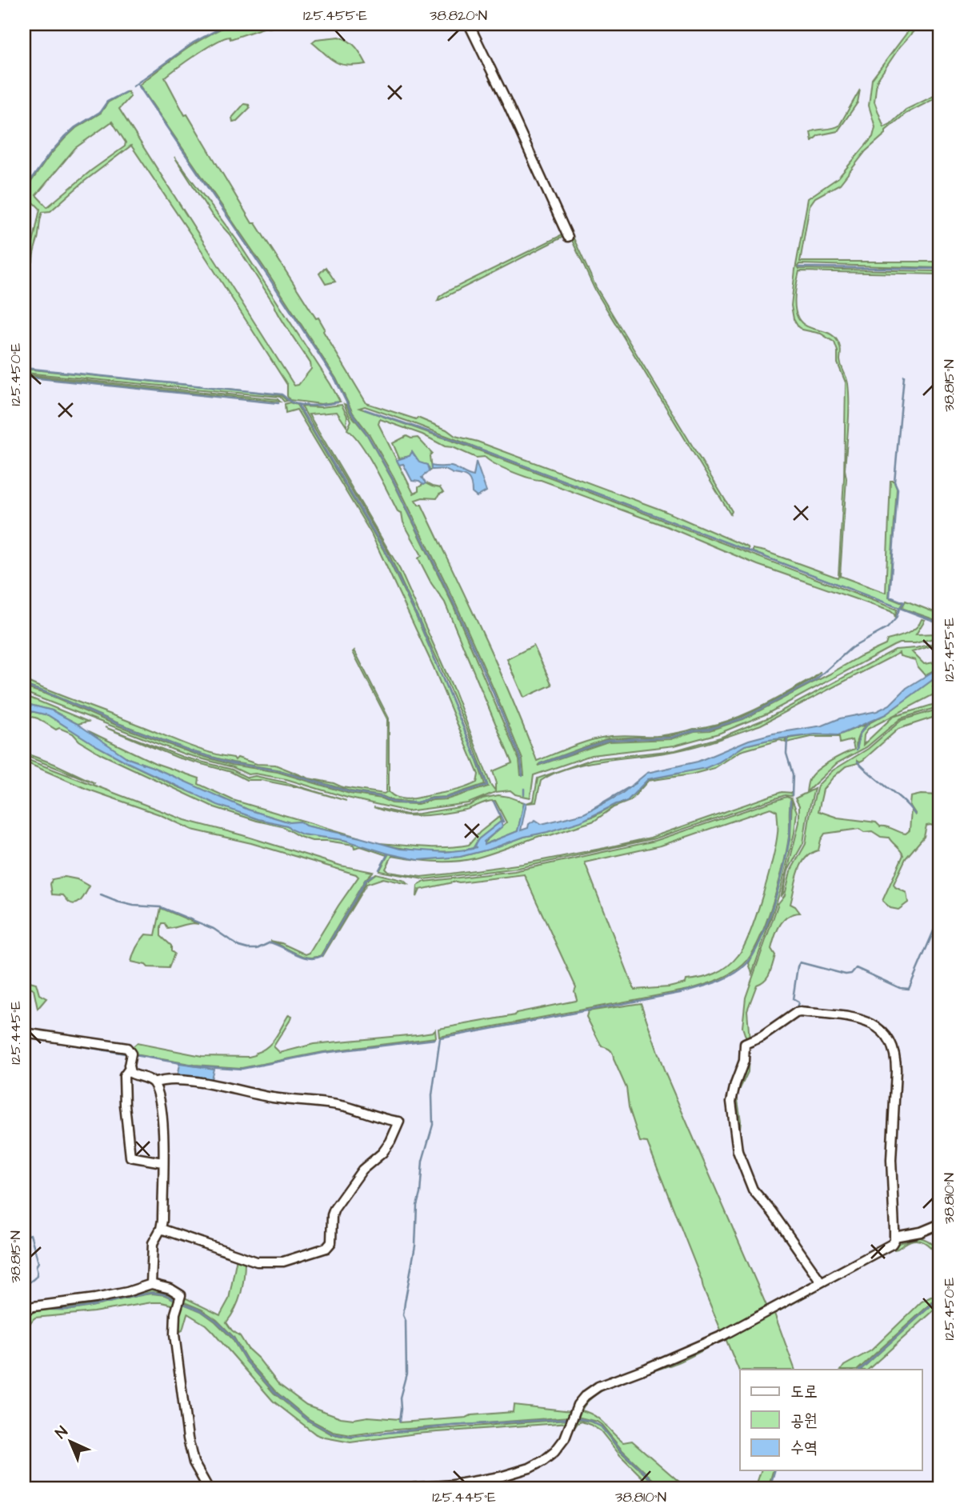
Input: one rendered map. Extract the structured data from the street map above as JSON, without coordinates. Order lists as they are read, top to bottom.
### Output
{
  "legend": ["도로", "공원", "수역"],
  "north": "top left",
  "coordinates": [
    "125.455°E",
    "38.820°N",
    "125.450°E",
    "38.815°N",
    "125.445°E",
    "38.810°N"
  ]
}
